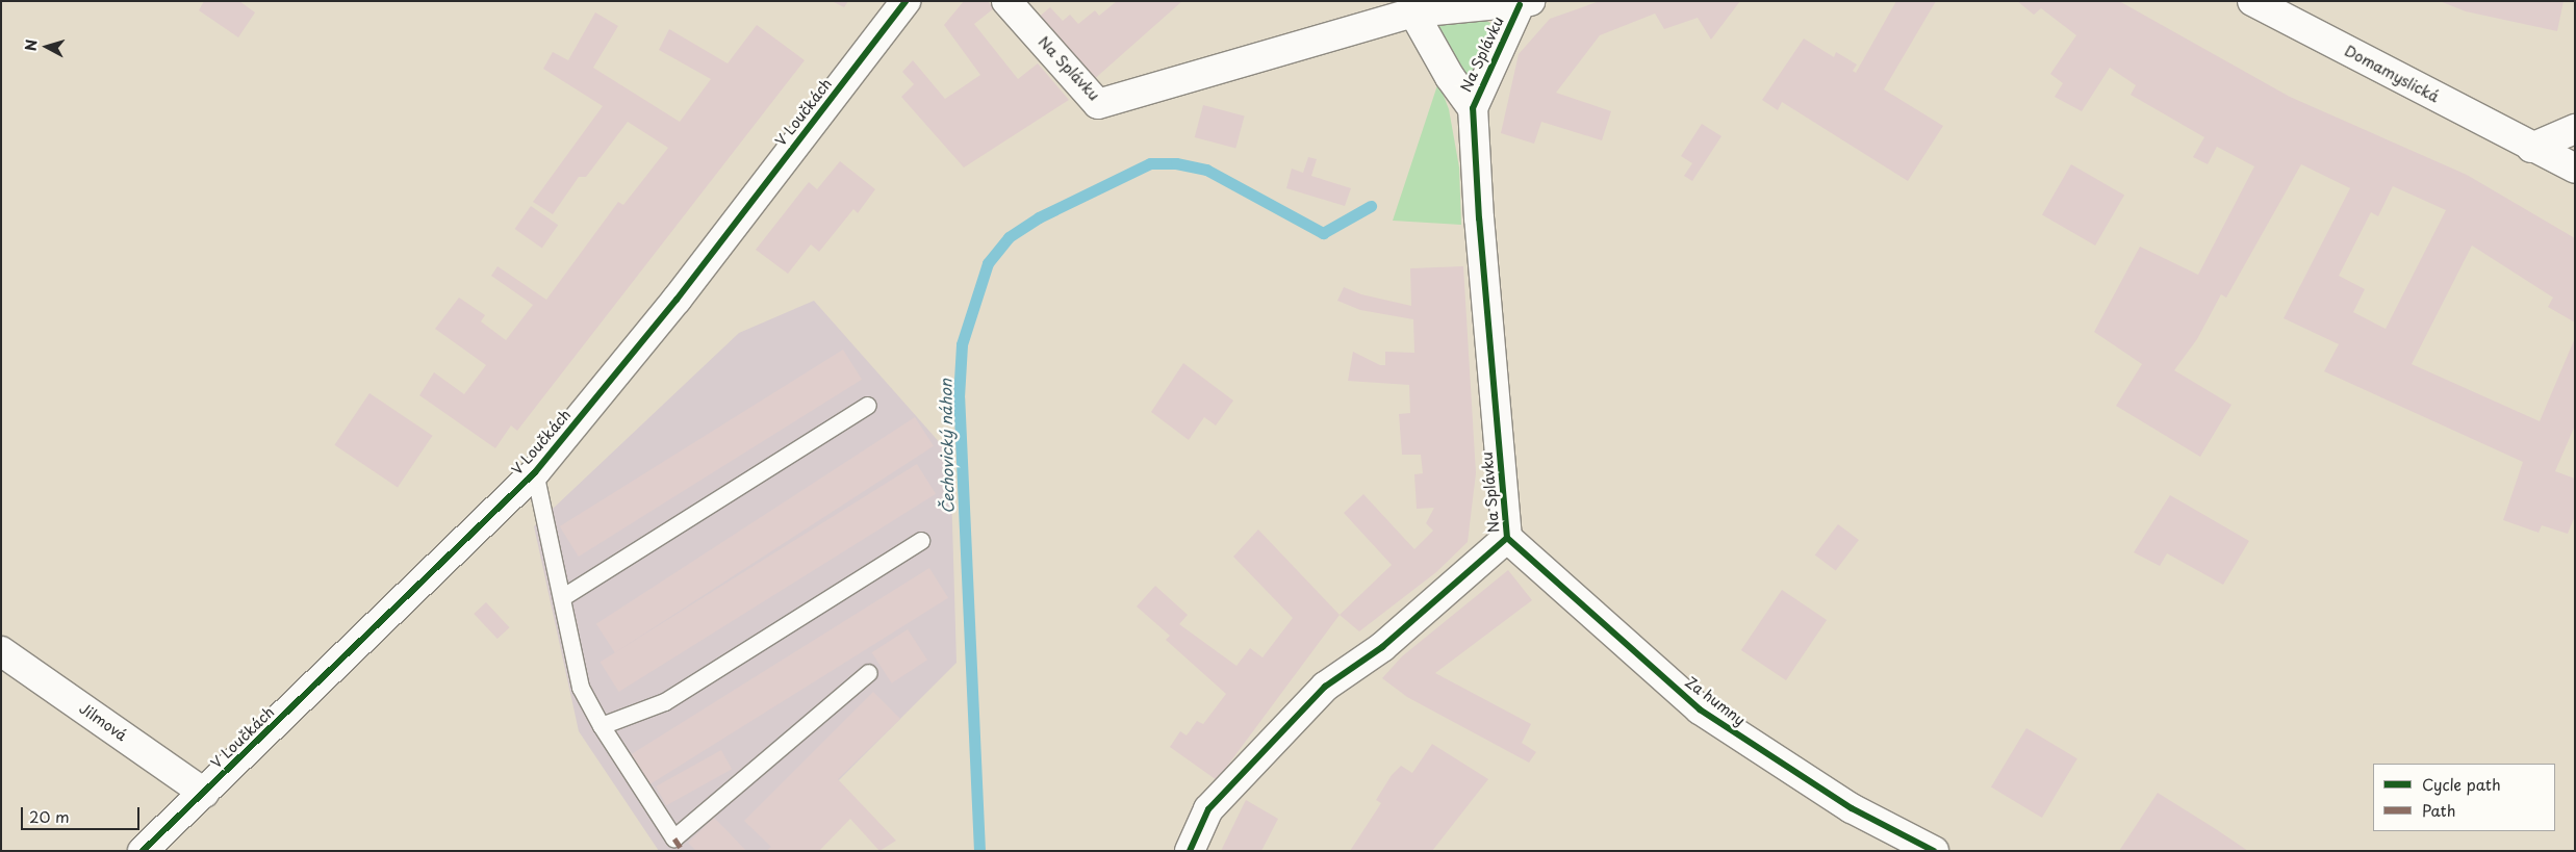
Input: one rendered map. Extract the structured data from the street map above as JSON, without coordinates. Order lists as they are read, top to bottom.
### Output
{
  "streets": {
    "street": [
      "Na Splávku",
      "Domamyslická",
      "V Loučkách",
      "Za humny",
      "Jilmová"
    ]
  },
  "crossings": [
    ["Na Splávku", "Za humny"],
    ["V Loučkách", "Jilmová"]
  ],
  "water": ["Čechovický náhon"],
  "legend": ["Cycle path", "Path"],
  "scale_bar": "20 m",
  "north": "left"
}
